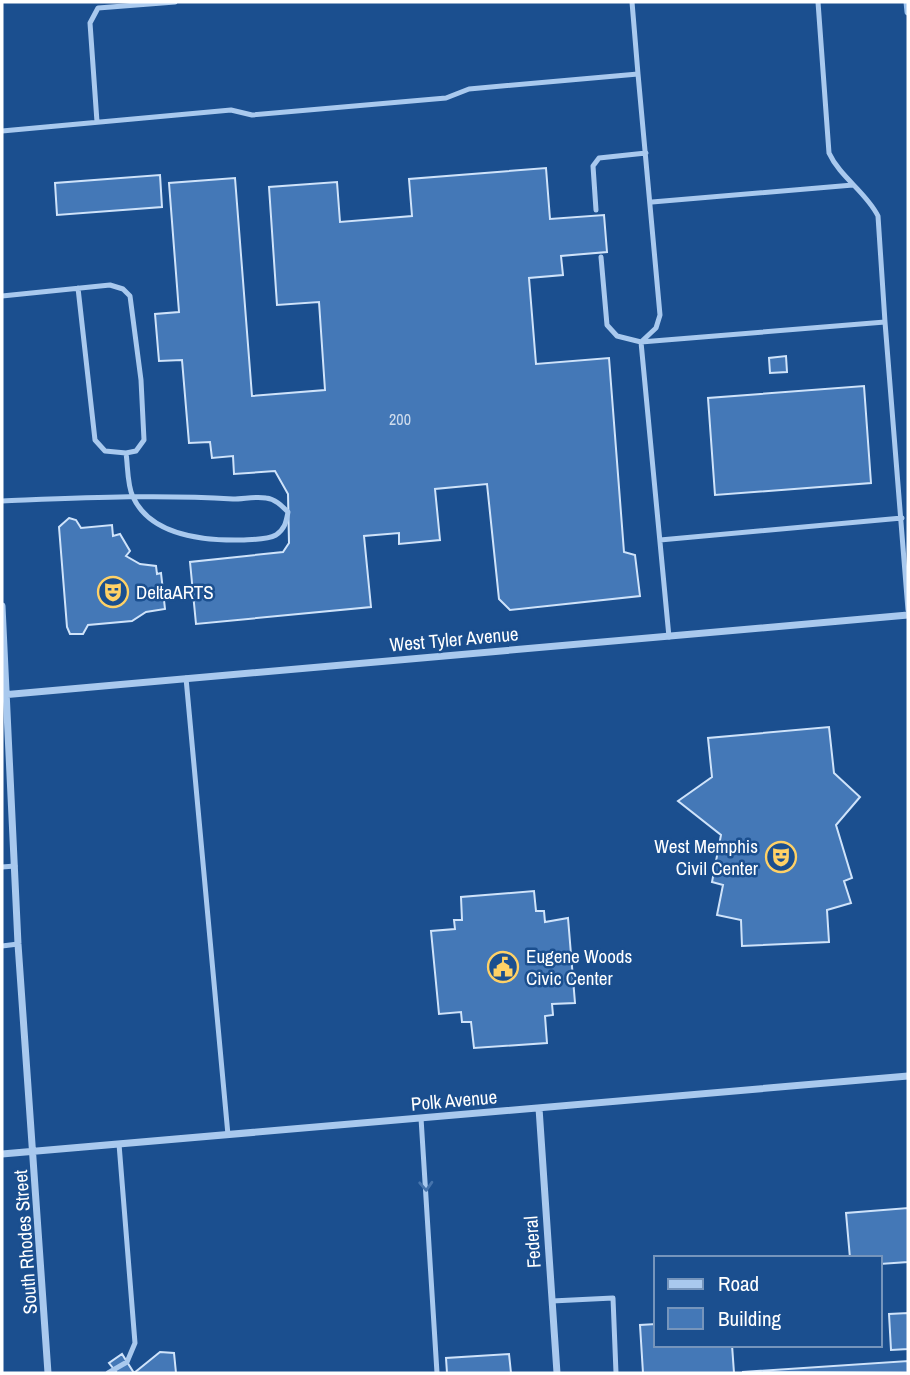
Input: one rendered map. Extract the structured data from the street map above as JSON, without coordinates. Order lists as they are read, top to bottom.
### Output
{
  "streets": {
    "street": [
      "West Tyler Avenue",
      "Polk Avenue",
      "South Rhodes Street",
      "Federal"
    ]
  },
  "crossings": [
    ["West Tyler Avenue", "South Rhodes Street"],
    ["Polk Avenue", "South Rhodes Street"],
    ["Polk Avenue", "Federal"]
  ],
  "places": {
    "theatre": ["DeltaARTS", "West Memphis Civil Center"],
    "public building": ["Eugene Woods Civic Center"]
  },
  "house_numbers": ["200"],
  "legend": ["Road", "Building"]
}
